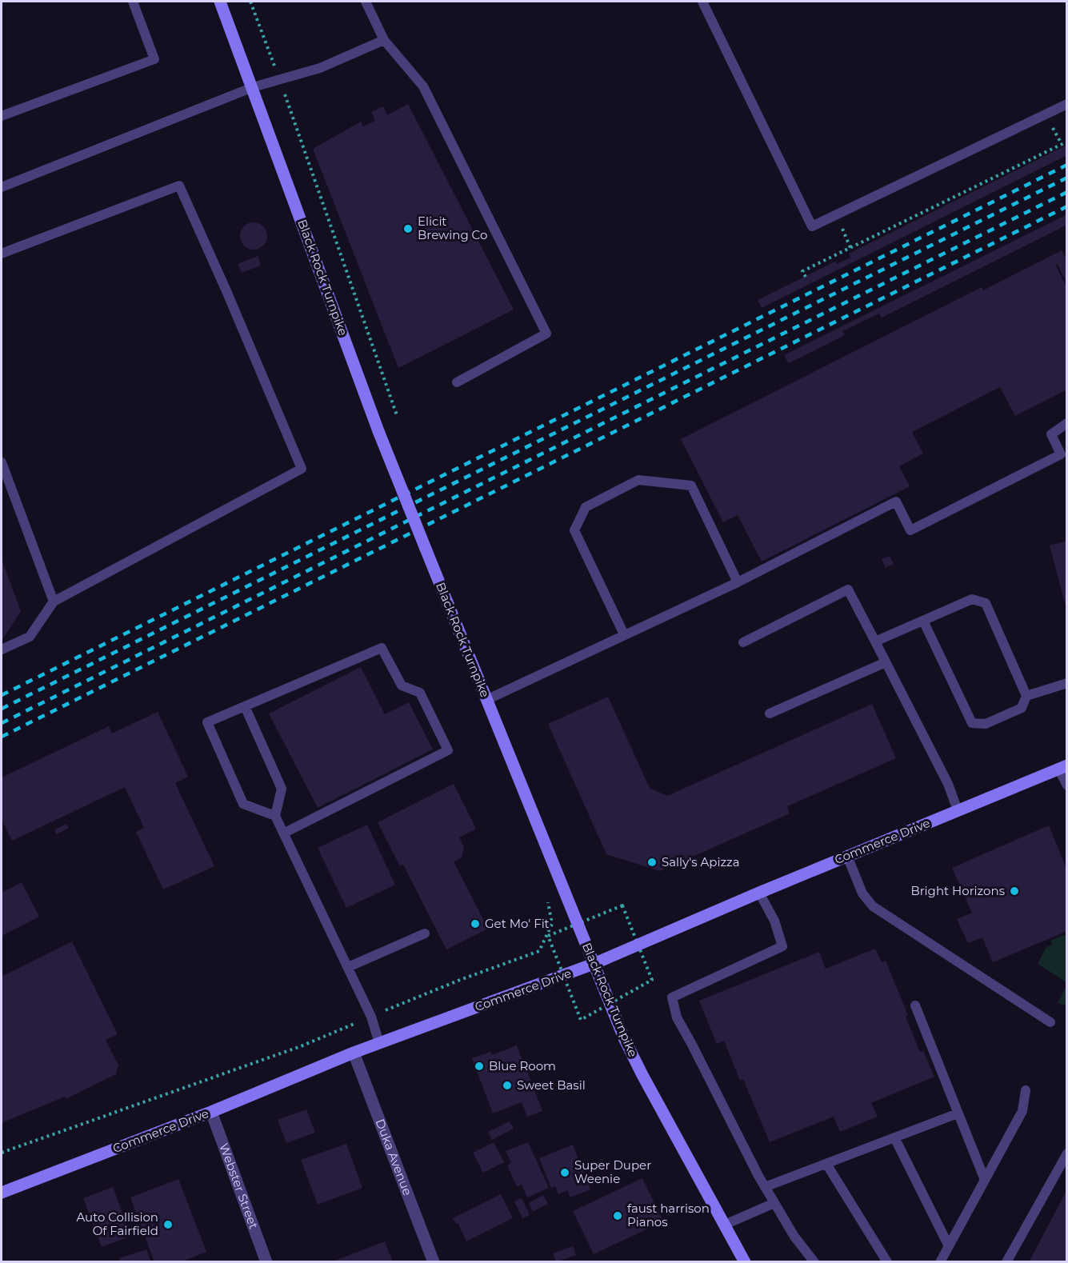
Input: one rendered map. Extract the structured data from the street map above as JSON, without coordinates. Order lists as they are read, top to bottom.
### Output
{
  "streets": {
    "main road": ["Black Rock Turnpike", "Commerce Drive"],
    "street": ["Duka Avenue", "Webster Street"]
  },
  "crossings": [
    ["Black Rock Turnpike", "Commerce Drive"],
    ["Commerce Drive", "Duka Avenue"],
    ["Commerce Drive", "Webster Street"]
  ],
  "places": [
    "Elicit Brewing Co",
    "Sally's Apizza",
    "Bright Horizons",
    "Get Mo' Fit",
    "Blue Room",
    "Sweet Basil",
    "Super Duper Weenie",
    "faust harrison Pianos",
    "Auto Collision Of Fairfield"
  ]
}
